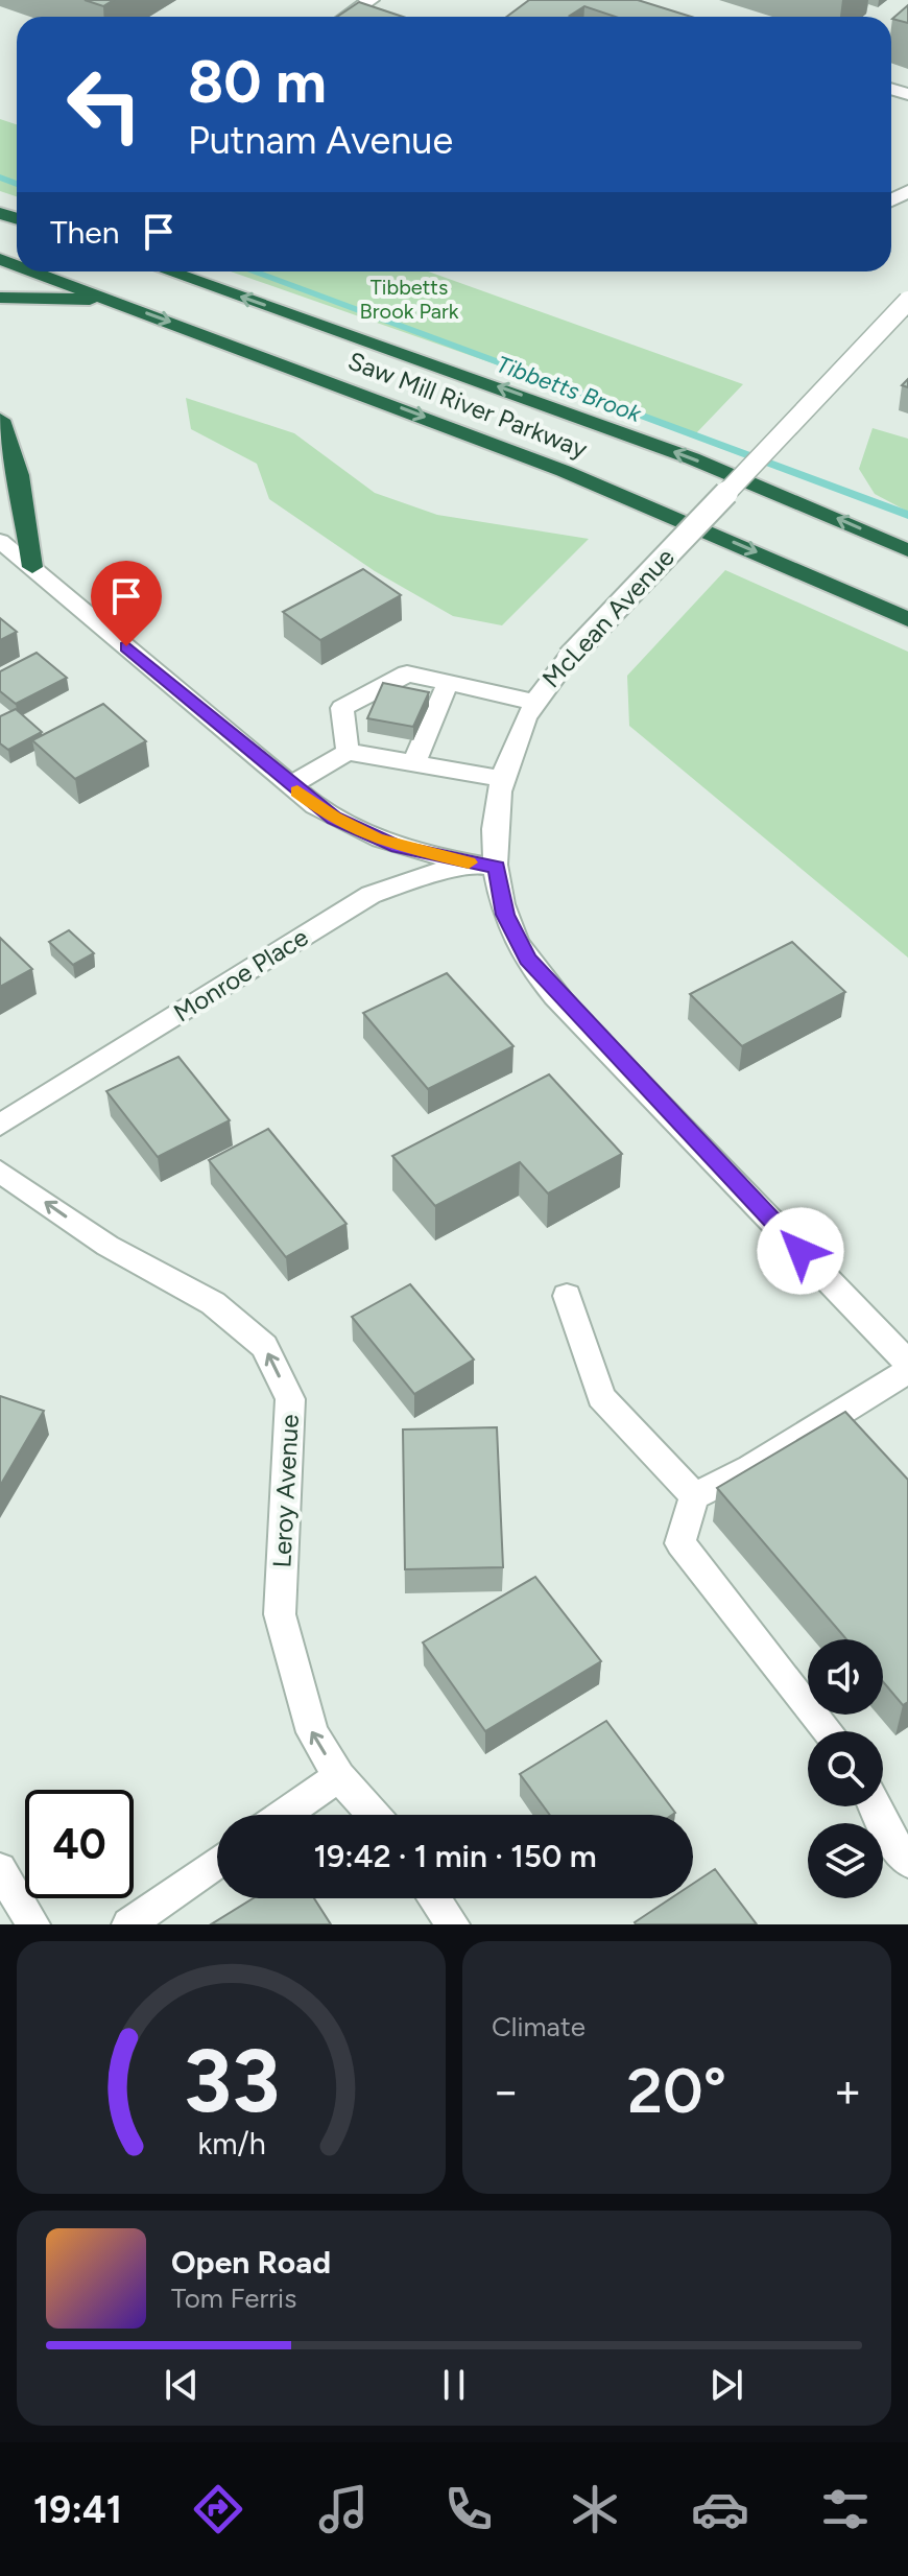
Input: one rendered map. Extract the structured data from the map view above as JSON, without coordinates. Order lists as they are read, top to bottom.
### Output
{
  "streets": {
    "highway": ["Saw Mill River Parkway"],
    "street": ["McLean Avenue", "Monroe Place", "Leroy Avenue"]
  },
  "crossings": [
    ["McLean Avenue", "Monroe Place"]
  ],
  "one_way": ["Leroy Avenue"],
  "water": ["Tibbetts Brook"],
  "parks": ["Tibbetts Brook Park"],
  "page": {
    "turn": ["80 m", "Putnam Avenue"],
    "then": "Then",
    "limit": "40",
    "trip": "19:42 · 1 min · 150 m",
    "tile": "Climate",
    "heat": ["−", "20°", "+"],
    "song": ["Open Road", "Tom Ferris"],
    "tabs": "19:41",
    "gauge": ["33", "km/h"]
  }
}
